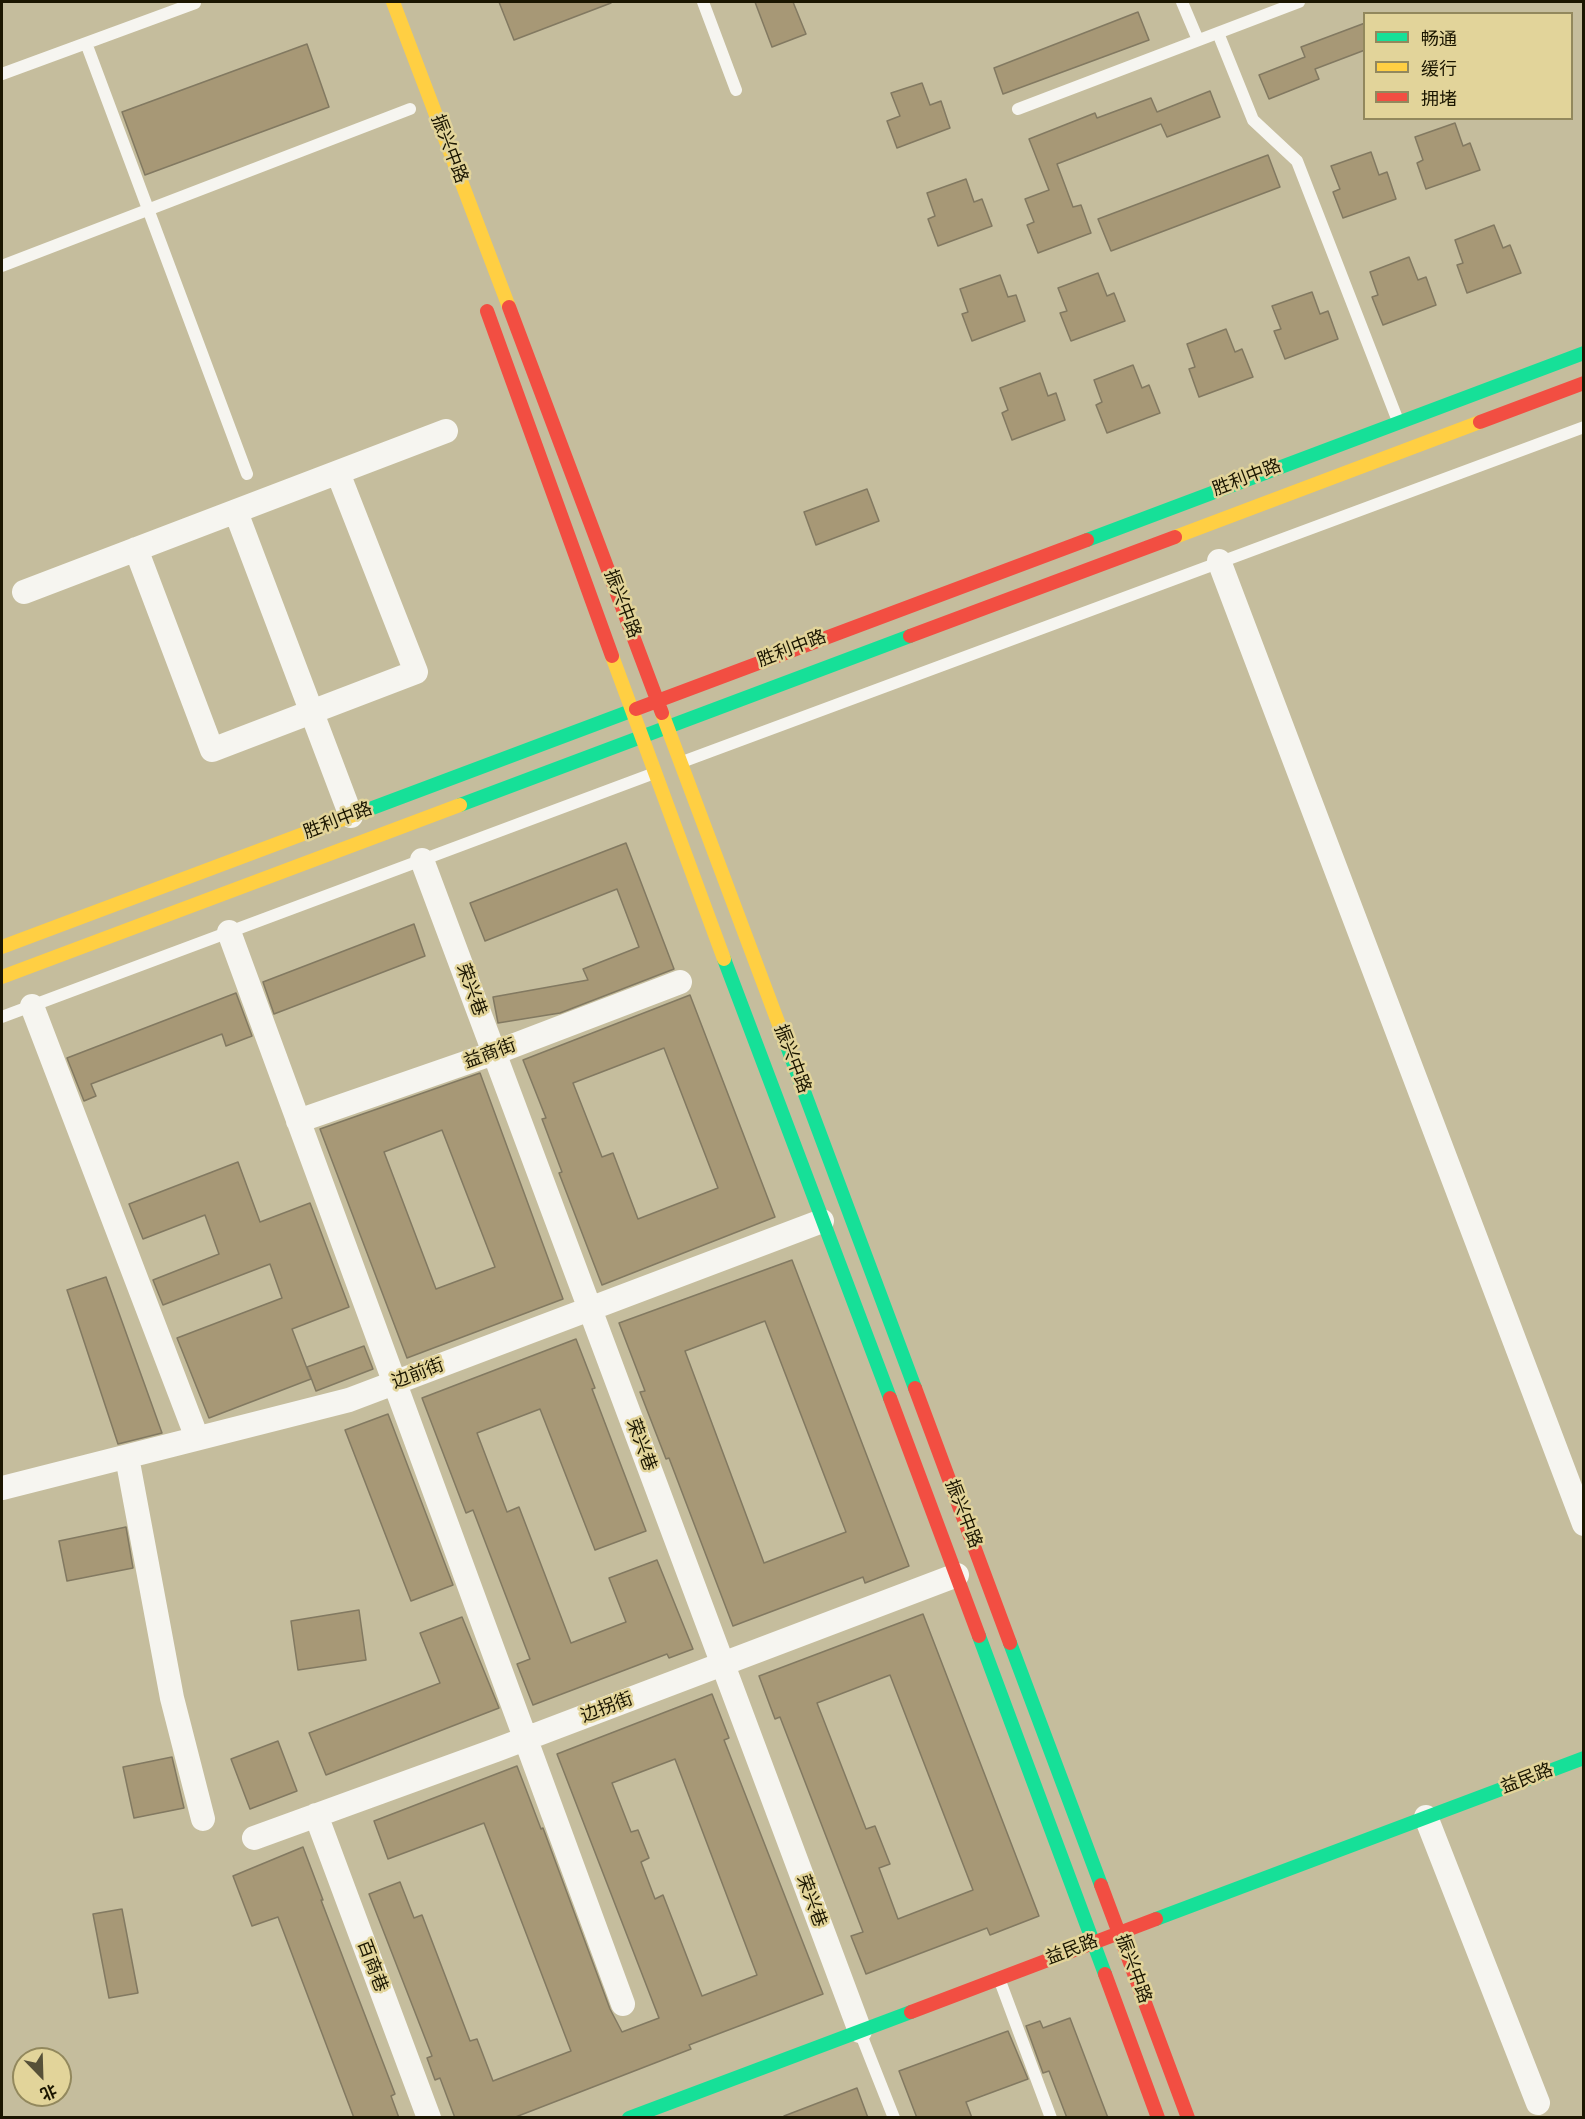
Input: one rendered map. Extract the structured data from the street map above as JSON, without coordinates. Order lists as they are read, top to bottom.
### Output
{
  "streets": {
    "street": [
      "振兴中路",
      "胜利中路",
      "荣兴巷",
      "益商街",
      "边前街",
      "边拐街",
      "益民路",
      "百商巷"
    ]
  },
  "crossings": [
    ["振兴中路", "胜利中路"],
    ["振兴中路", "边前街"],
    ["振兴中路", "边拐街"],
    ["振兴中路", "益民路"],
    ["荣兴巷", "益商街"],
    ["荣兴巷", "边前街"],
    ["荣兴巷", "边拐街"],
    ["荣兴巷", "益民路"],
    ["边拐街", "百商巷"]
  ],
  "legend": ["畅通", "缓行", "拥堵"],
  "north": "bottom right"
}
